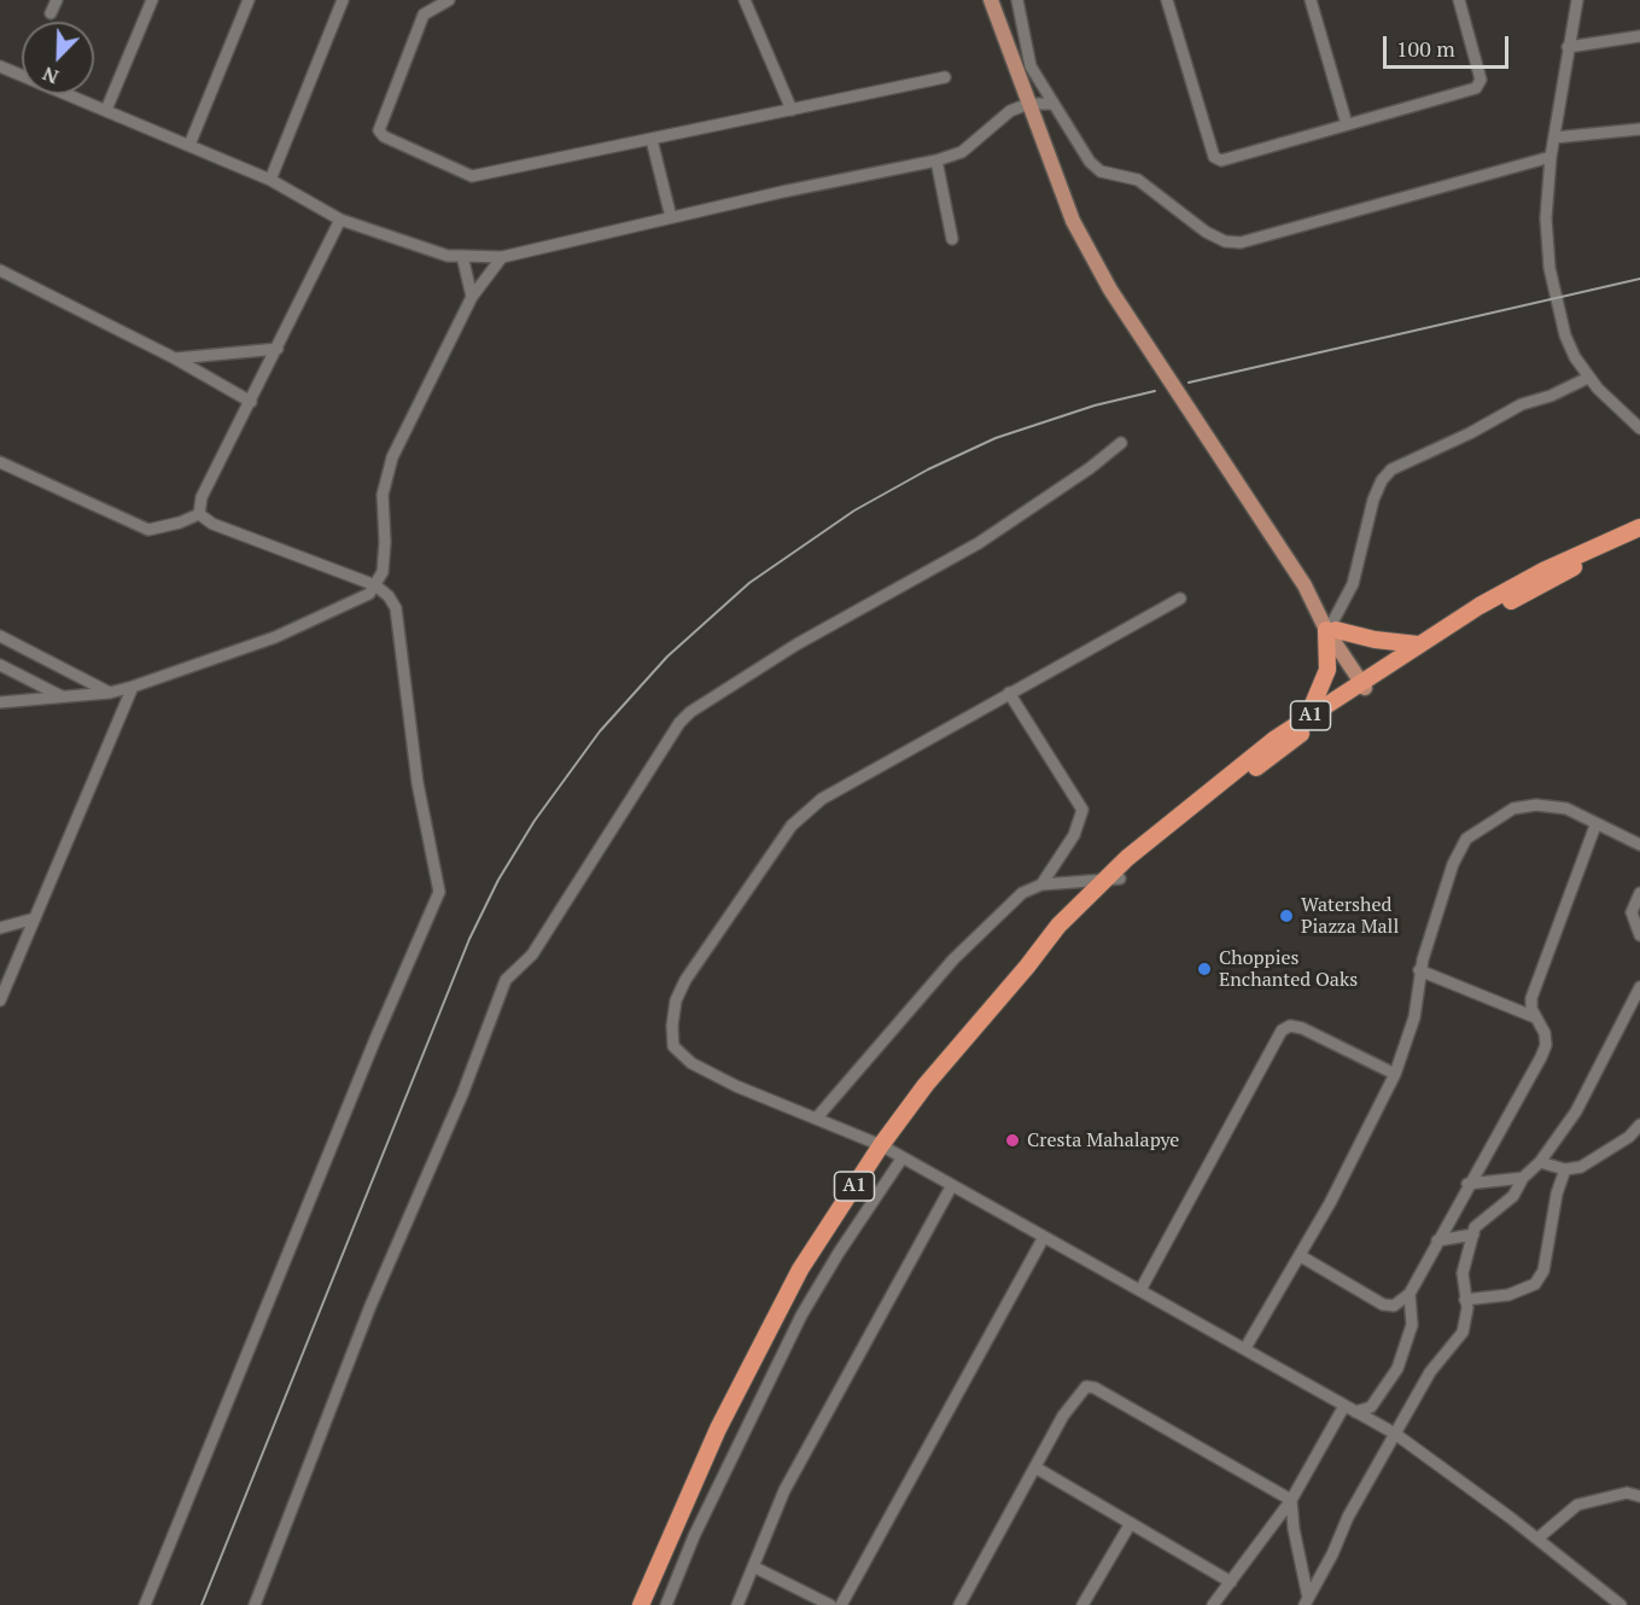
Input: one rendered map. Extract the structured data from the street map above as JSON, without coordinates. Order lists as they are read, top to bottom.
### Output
{
  "streets": {
    "highway": ["A1"]
  },
  "places": ["Watershed Piazza Mall", "Choppies Enchanted Oaks", "Cresta Mahalapye"],
  "scale_bar": "100 m",
  "north": "bottom left"
}
